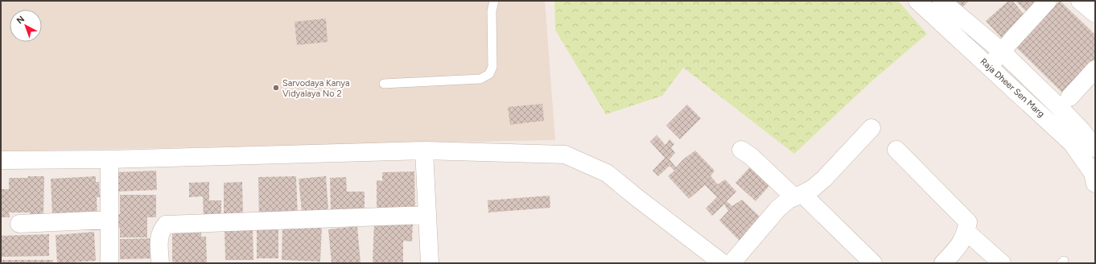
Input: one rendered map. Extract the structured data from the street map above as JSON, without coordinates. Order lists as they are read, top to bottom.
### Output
{
  "streets": {
    "street": ["Raja Dheer Sen Marg"]
  },
  "places": ["Sarvodaya Kanya Vidyalaya No 2"],
  "north": "top left"
}
